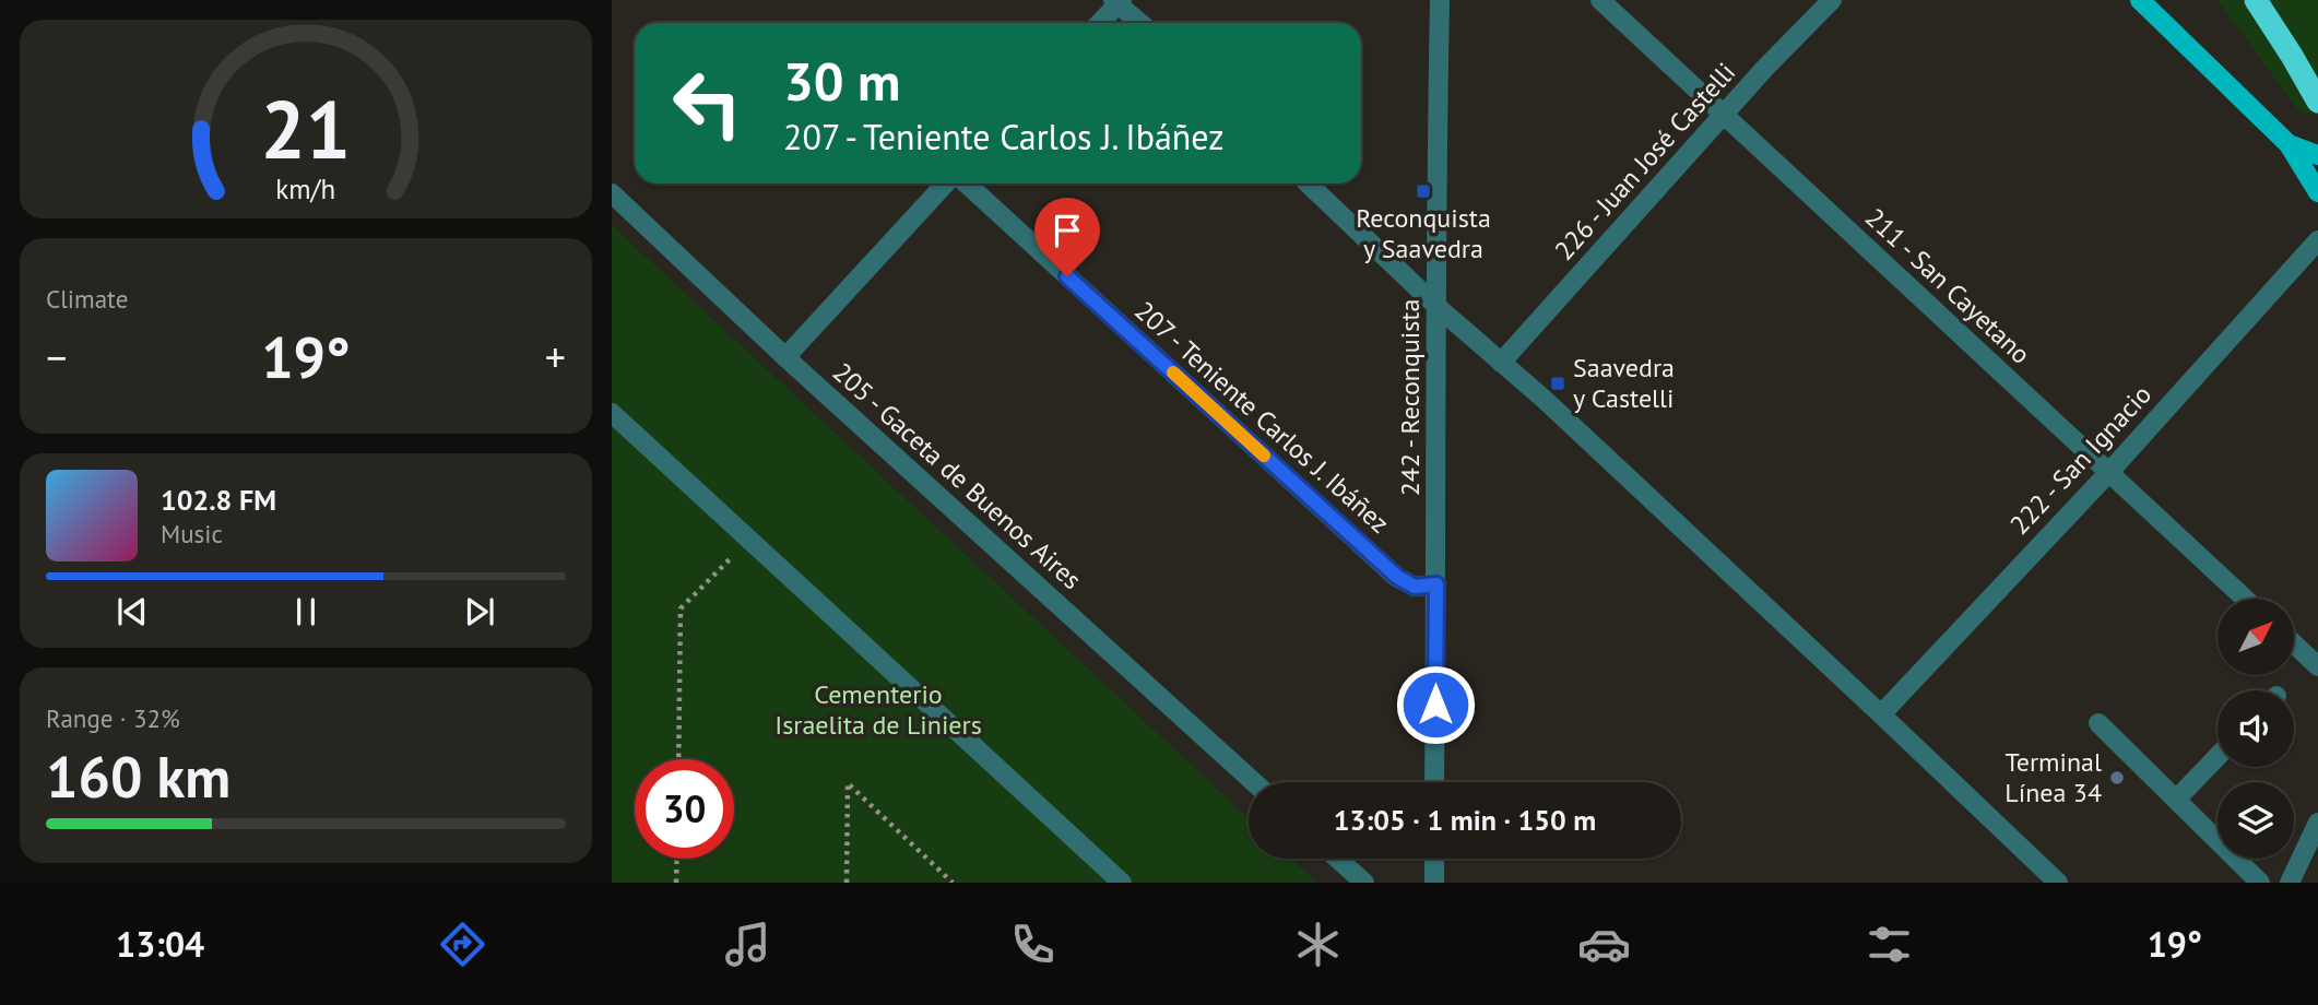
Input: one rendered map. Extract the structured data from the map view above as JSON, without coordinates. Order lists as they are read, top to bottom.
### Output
{
  "streets": {
    "street": [
      "226 - Juan José Castelli",
      "211 - San Cayetano",
      "242 - Reconquista",
      "207 - Teniente Carlos J. Ibáñez",
      "222 - San Ignacio",
      "205 - Gaceta de Buenos Aires"
    ]
  },
  "crossings": [
    ["226 - Juan José Castelli", "211 - San Cayetano"],
    ["211 - San Cayetano", "222 - San Ignacio"],
    ["242 - Reconquista", "207 - Teniente Carlos J. Ibáñez"]
  ],
  "parks": ["Cementerio Israelita de Liniers"],
  "places": {
    "transit": ["Reconquista y Saavedra", "Saavedra y Castelli"],
    "other": ["Terminal Línea 34"]
  },
  "north": "top right",
  "page": {
    "turn": ["30 m", "207 - Teniente Carlos J. Ibáñez"],
    "tile": [
      "Climate",
      ["Range · 32%", "160 km"]
    ],
    "heat": ["−", "19°", "+"],
    "song": ["102.8 FM", "Music"],
    "limit": "30",
    "trip": "13:05 · 1 min · 150 m",
    "tabs": ["13:04", "19°"],
    "gauge": ["21", "km/h"]
  }
}
